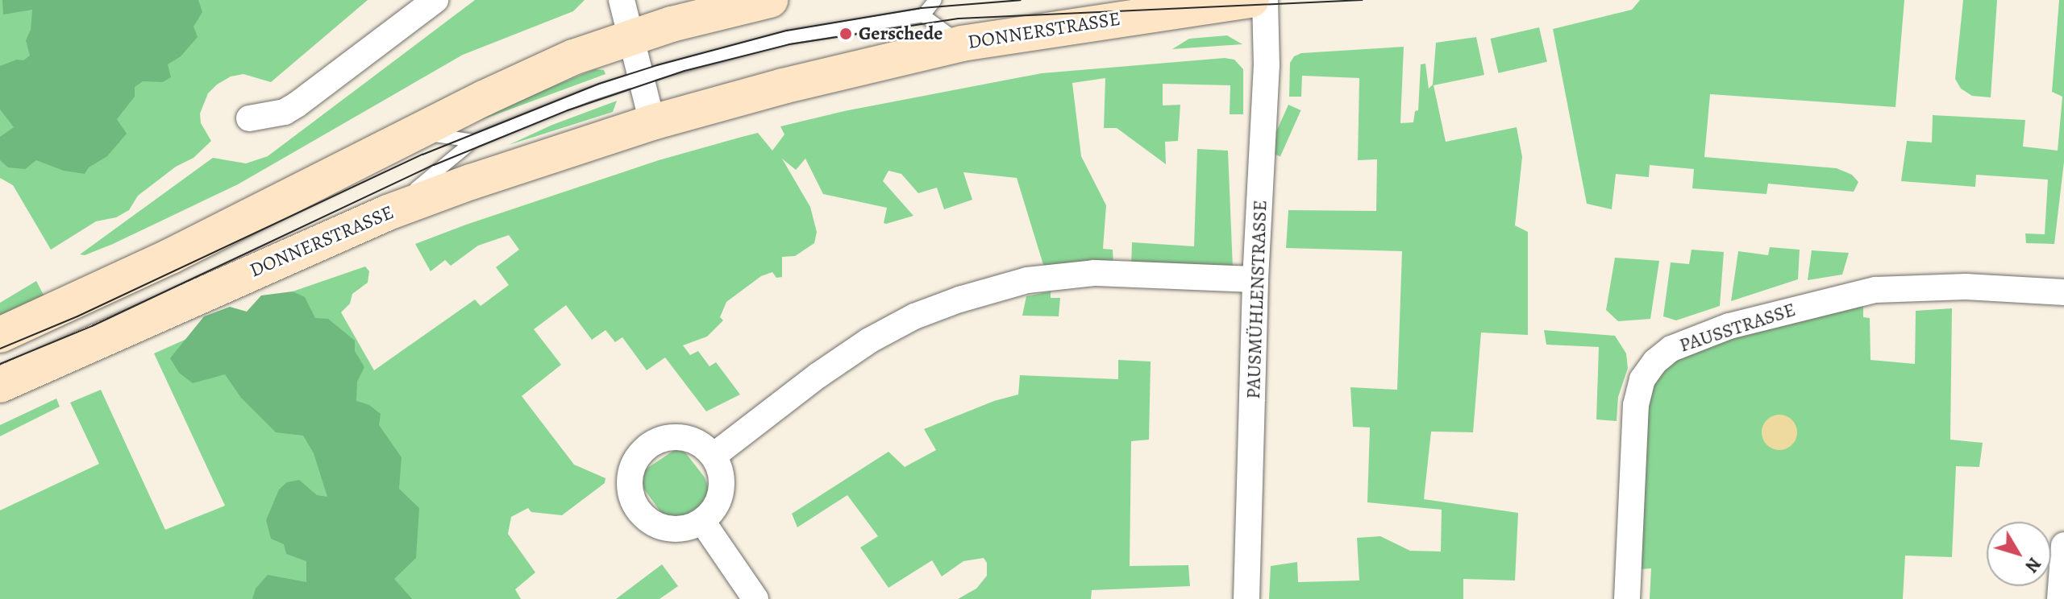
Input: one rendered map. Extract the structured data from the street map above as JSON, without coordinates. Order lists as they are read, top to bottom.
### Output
{
  "streets": {
    "main road": ["DONNERSTRASSE"],
    "street": ["PAUSMÜHLENSTRASSE", "PAUSSTRASSE"]
  },
  "places": ["Gerschede"],
  "north": "bottom right"
}
